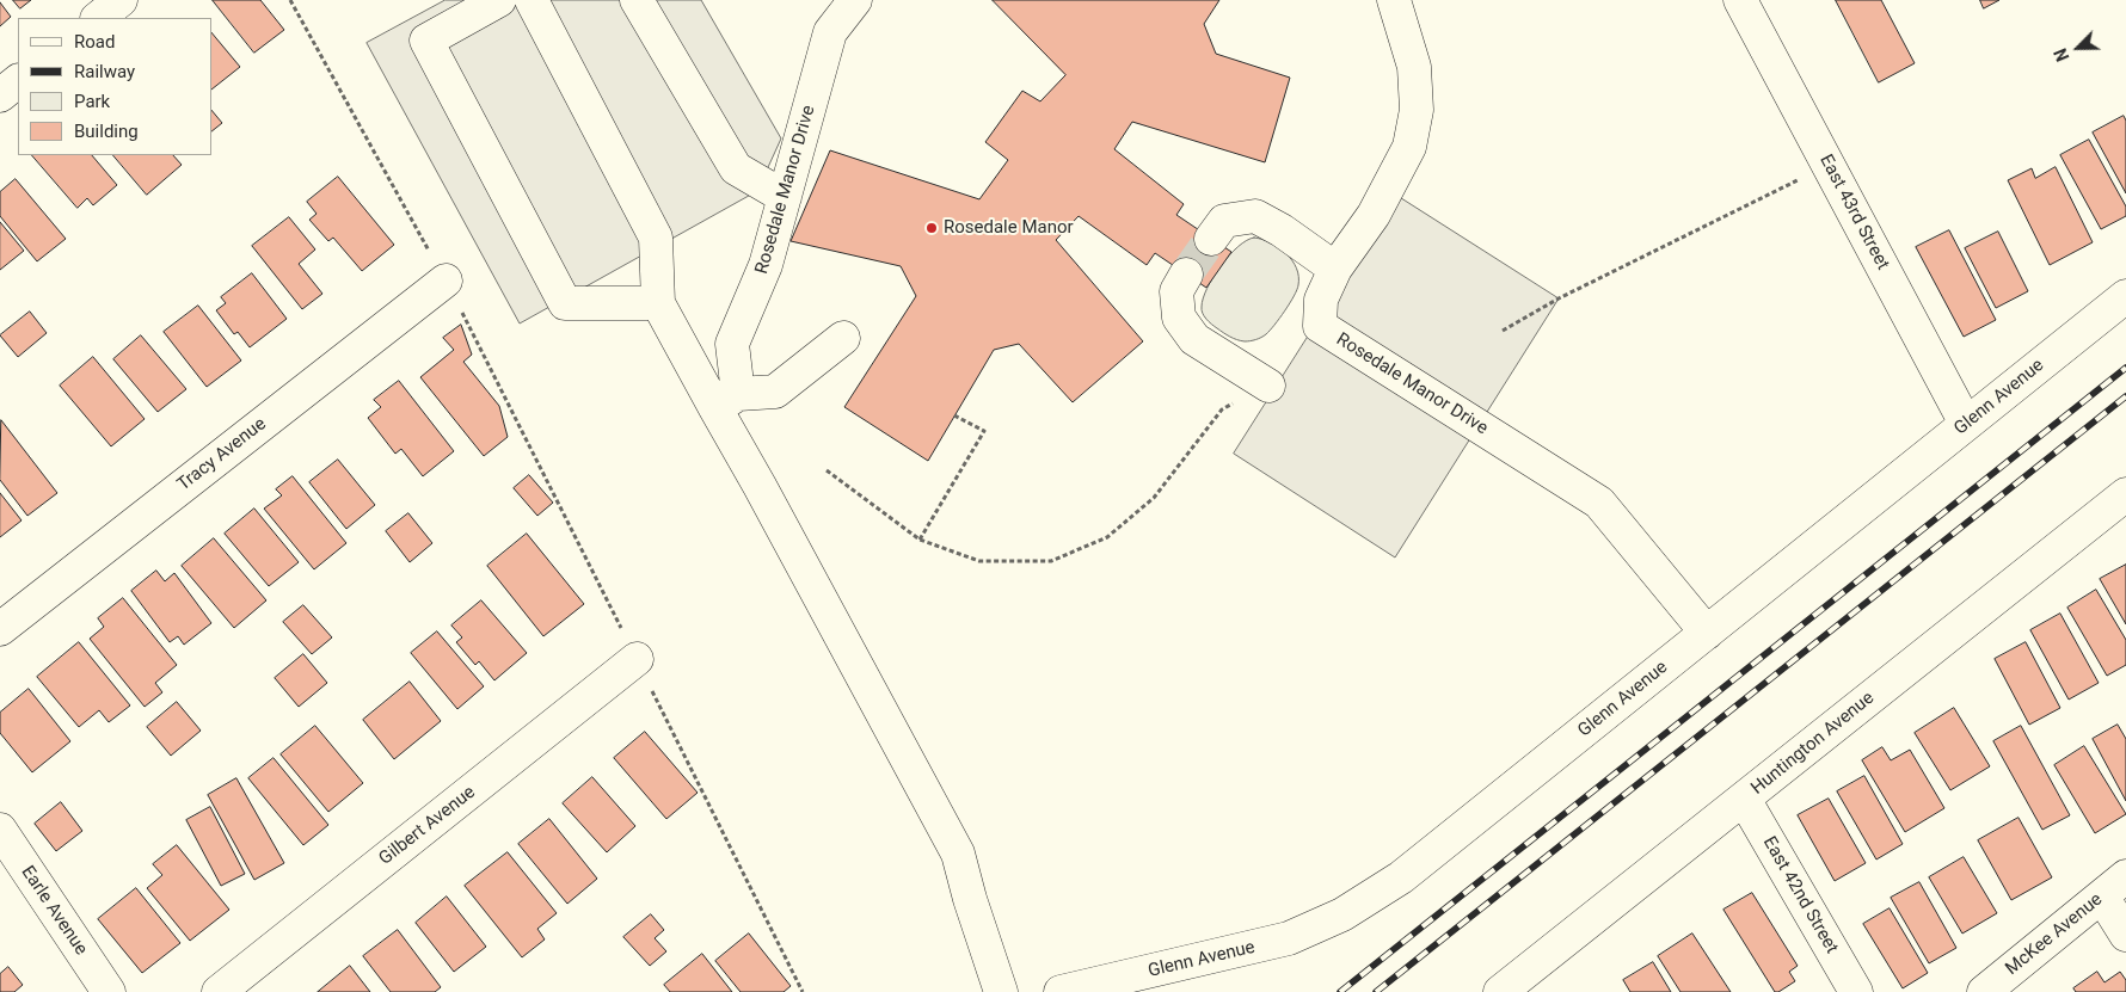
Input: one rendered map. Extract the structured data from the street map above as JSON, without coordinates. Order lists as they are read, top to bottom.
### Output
{
  "streets": {
    "street": [
      "Rosedale Manor Drive",
      "East 43rd Street",
      "Glenn Avenue",
      "Tracy Avenue",
      "Huntington Avenue",
      "Gilbert Avenue",
      "East 42nd Street",
      "Earle Avenue",
      "McKee Avenue"
    ]
  },
  "crossings": [
    ["Rosedale Manor Drive", "Glenn Avenue"],
    ["East 43rd Street", "Glenn Avenue"],
    ["Huntington Avenue", "East 42nd Street"]
  ],
  "places": ["Rosedale Manor"],
  "legend": [
    "Road",
    "Railway",
    "Park",
    "Building"
  ],
  "north": "bottom left"
}
